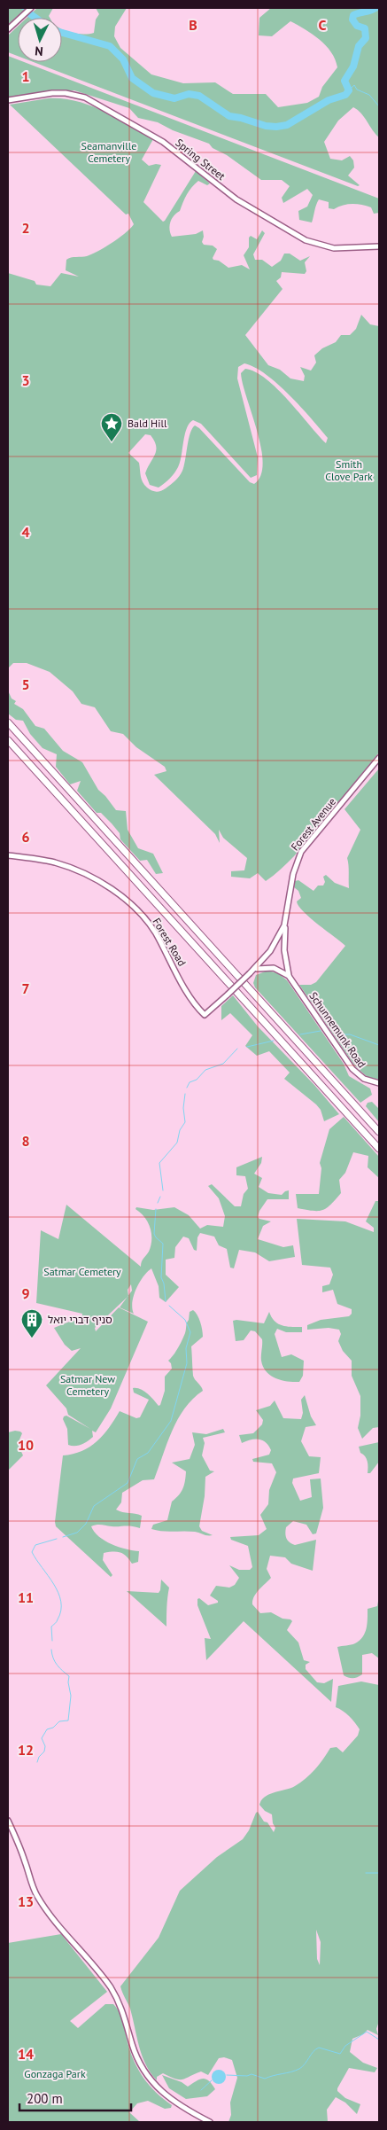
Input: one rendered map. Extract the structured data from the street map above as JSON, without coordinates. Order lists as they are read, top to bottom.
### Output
{
  "streets": {
    "street": [
      "Spring Street",
      "Forest Avenue",
      "Forest Road",
      "Schunnemunk Road"
    ]
  },
  "crossings": [
    ["Forest Avenue", "Forest Road"],
    ["Forest Avenue", "Schunnemunk Road"]
  ],
  "parks": [
    "Seamanville Cemetery",
    "Smith Clove Park",
    "Satmar Cemetery",
    "Satmar New Cemetery",
    "Gonzaga Park"
  ],
  "places": {
    "place": ["Bald Hill"],
    "building": ["סניף דברי יואל"]
  },
  "scale_bar": "200 m",
  "north": "bottom",
  "grid": {
    "columns": ["B", "C"],
    "rows": [
      "1",
      "2",
      "3",
      "4",
      "5",
      "6",
      "7",
      "8",
      "9",
      "10",
      "11",
      "12",
      "13",
      "14"
    ]
  }
}
